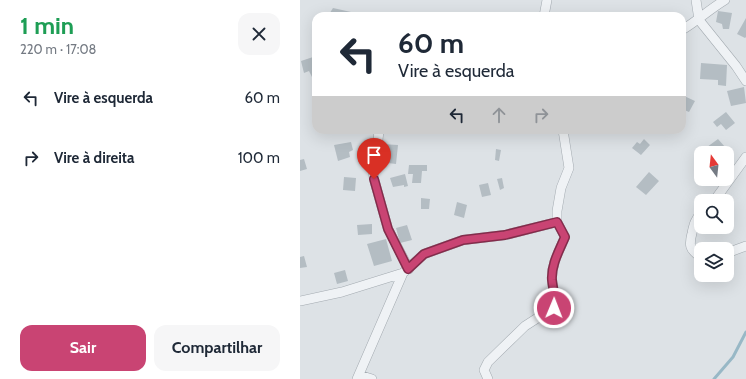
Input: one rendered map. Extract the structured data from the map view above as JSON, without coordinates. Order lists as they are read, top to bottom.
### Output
{
  "north": "top",
  "page": {
    "heading": ["1 min", "220 m · 17:08"],
    "turn": ["60 m", "Vire à esquerda"],
    "list": [
      {
        "name": "Vire à esquerda",
        "value": "60 m"
      },
      {
        "name": "Vire à direita",
        "value": "100 m"
      }
    ],
    "buttons": ["Sair", "Compartilhar"]
  }
}
